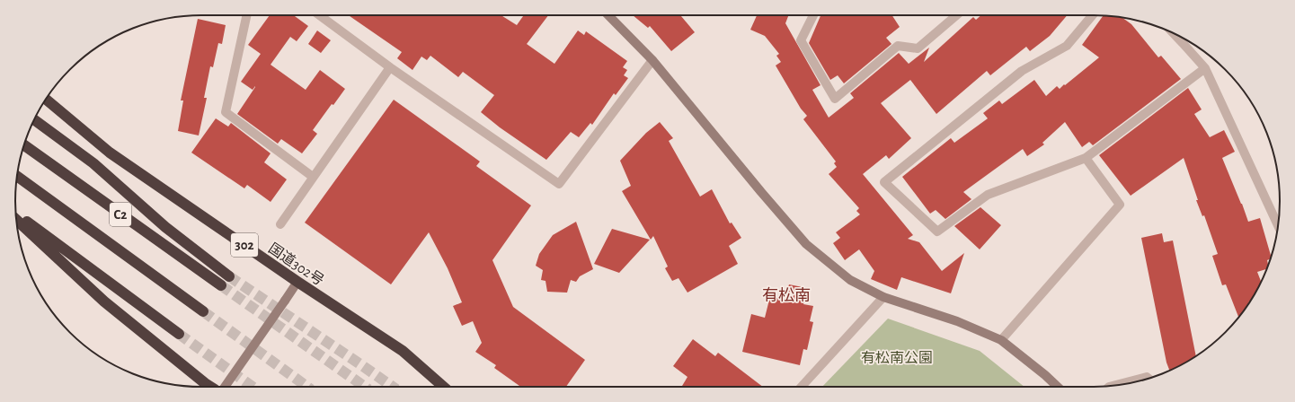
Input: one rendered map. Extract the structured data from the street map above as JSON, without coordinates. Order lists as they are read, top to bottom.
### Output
{
  "streets": {
    "highway": ["C2", "302", "国道302号"]
  },
  "districts": ["有松南"],
  "parks": ["有松南公園"]
}
